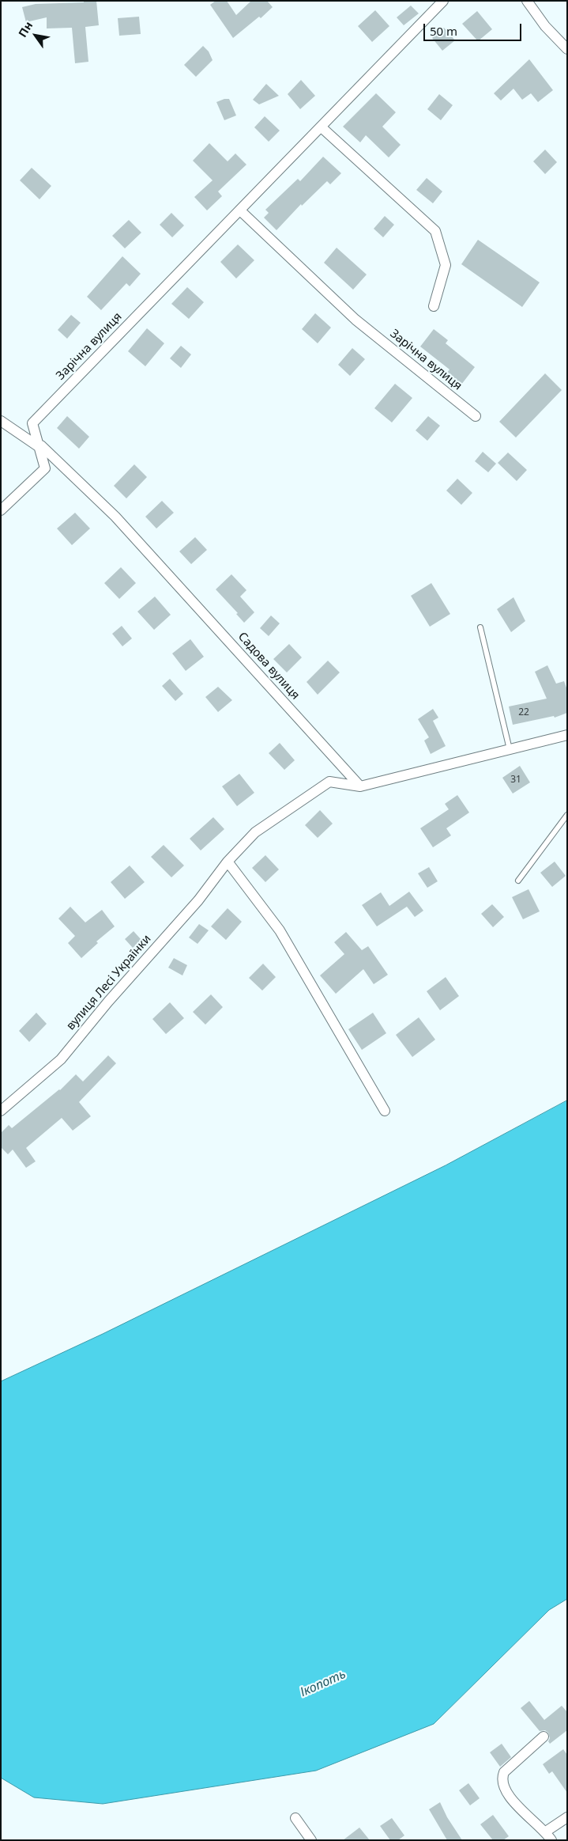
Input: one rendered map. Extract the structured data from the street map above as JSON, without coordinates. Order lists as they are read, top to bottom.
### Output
{
  "streets": {
    "street": ["Зарічна вулиця", "Садова вулиця", "вулиця Лесі Українки"]
  },
  "crossings": [
    ["Зарічна вулиця", "Садова вулиця"],
    ["Садова вулиця", "вулиця Лесі Українки"]
  ],
  "water": ["Ікопоть"],
  "house_numbers": ["22", "31"],
  "scale_bar": "50 m",
  "north": "top left"
}
